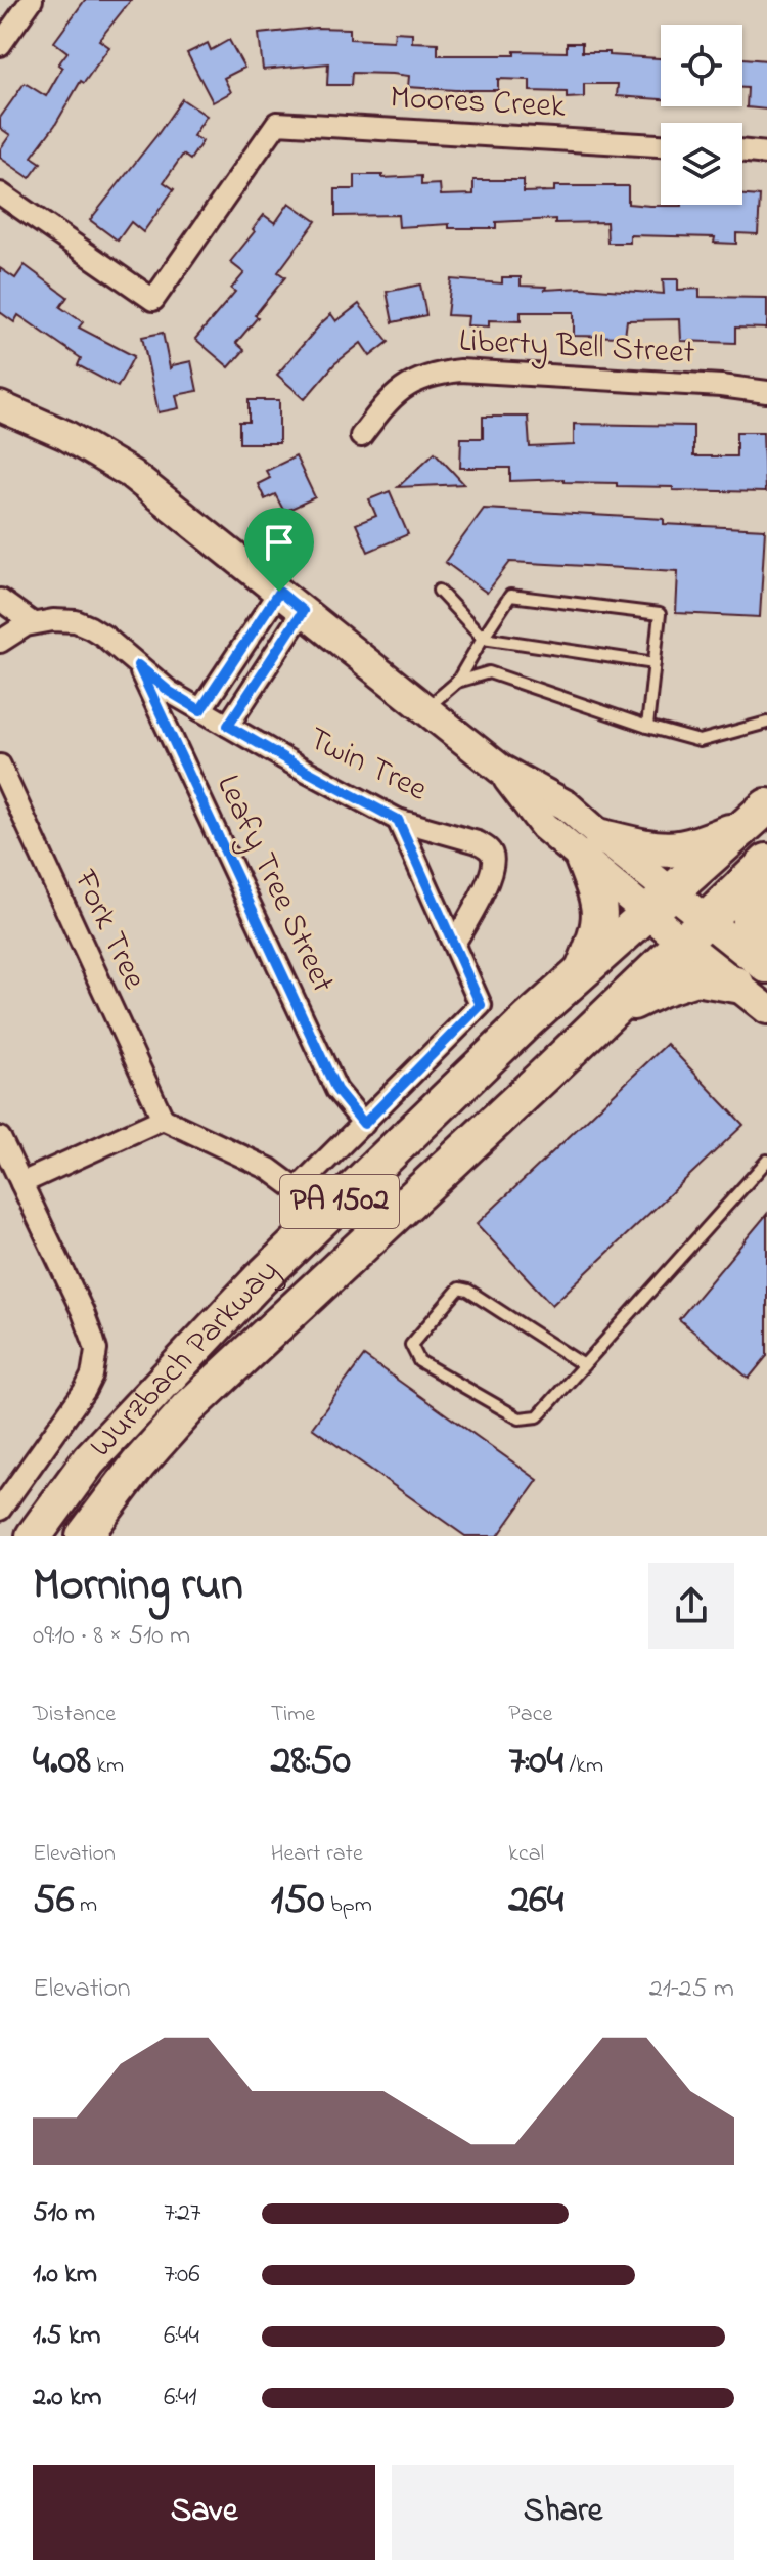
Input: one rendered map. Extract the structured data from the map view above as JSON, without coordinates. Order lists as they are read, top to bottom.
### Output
{
  "streets": {
    "highway": ["PA 1502", "Wurzbach Parkway"],
    "street": [
      "Moores Creek",
      "Liberty Bell Street",
      "Twin Tree",
      "Leafy Tree Street",
      "Fork Tree"
    ]
  },
  "crossings": [
    ["Twin Tree", "Leafy Tree Street"]
  ],
  "page": {
    "heading": ["Morning run", "09:10 · 8 × 510 m"],
    "stats": [
      ["Distance", "4.08 km"],
      ["Time", "28:50"],
      ["Pace", "7:04 /km"],
      ["Elevation", "56 m"],
      ["Heart rate", "150 bpm"],
      ["kcal", "264"]
    ],
    "chart": ["Elevation", "21–25 m"],
    "list": [
      {
        "name": "510 m",
        "note": "7:27"
      },
      {
        "name": "1.0 km",
        "note": "7:06"
      },
      {
        "name": "1.5 km",
        "note": "6:44"
      },
      {
        "name": "2.0 km",
        "note": "6:41"
      }
    ],
    "buttons": ["Save", "Share"]
  }
}
